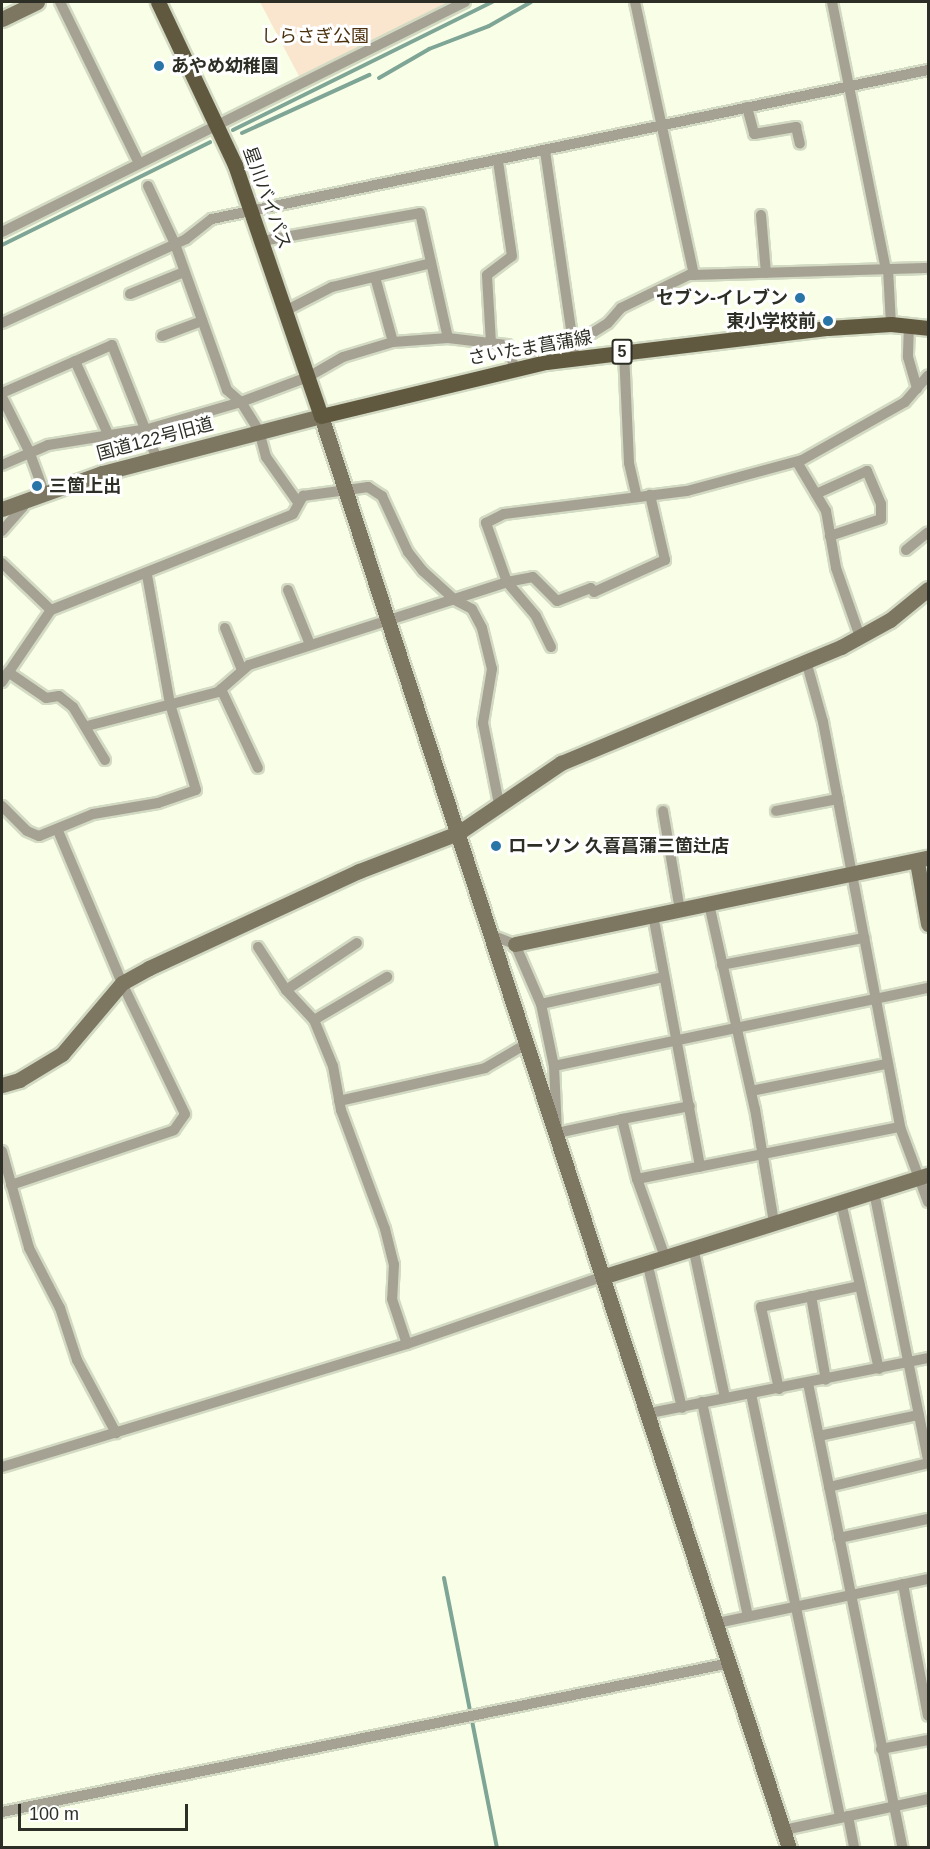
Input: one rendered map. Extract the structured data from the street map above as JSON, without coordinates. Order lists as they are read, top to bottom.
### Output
{
  "streets": {
    "main road": ["星川バイパス", "さいたま菖蒲線", "5"],
    "street": ["国道122号旧道"]
  },
  "crossings": [
    ["星川バイパス", "さいたま菖蒲線"],
    ["星川バイパス", "国道122号旧道"],
    ["さいたま菖蒲線", "国道122号旧道"]
  ],
  "parks": ["しらさぎ公園"],
  "places": [
    "あやめ幼稚園",
    "セブン-イレブン",
    "東小学校前",
    "三箇上出",
    "ローソン 久喜菖蒲三箇辻店"
  ],
  "scale_bar": "100 m"
}
